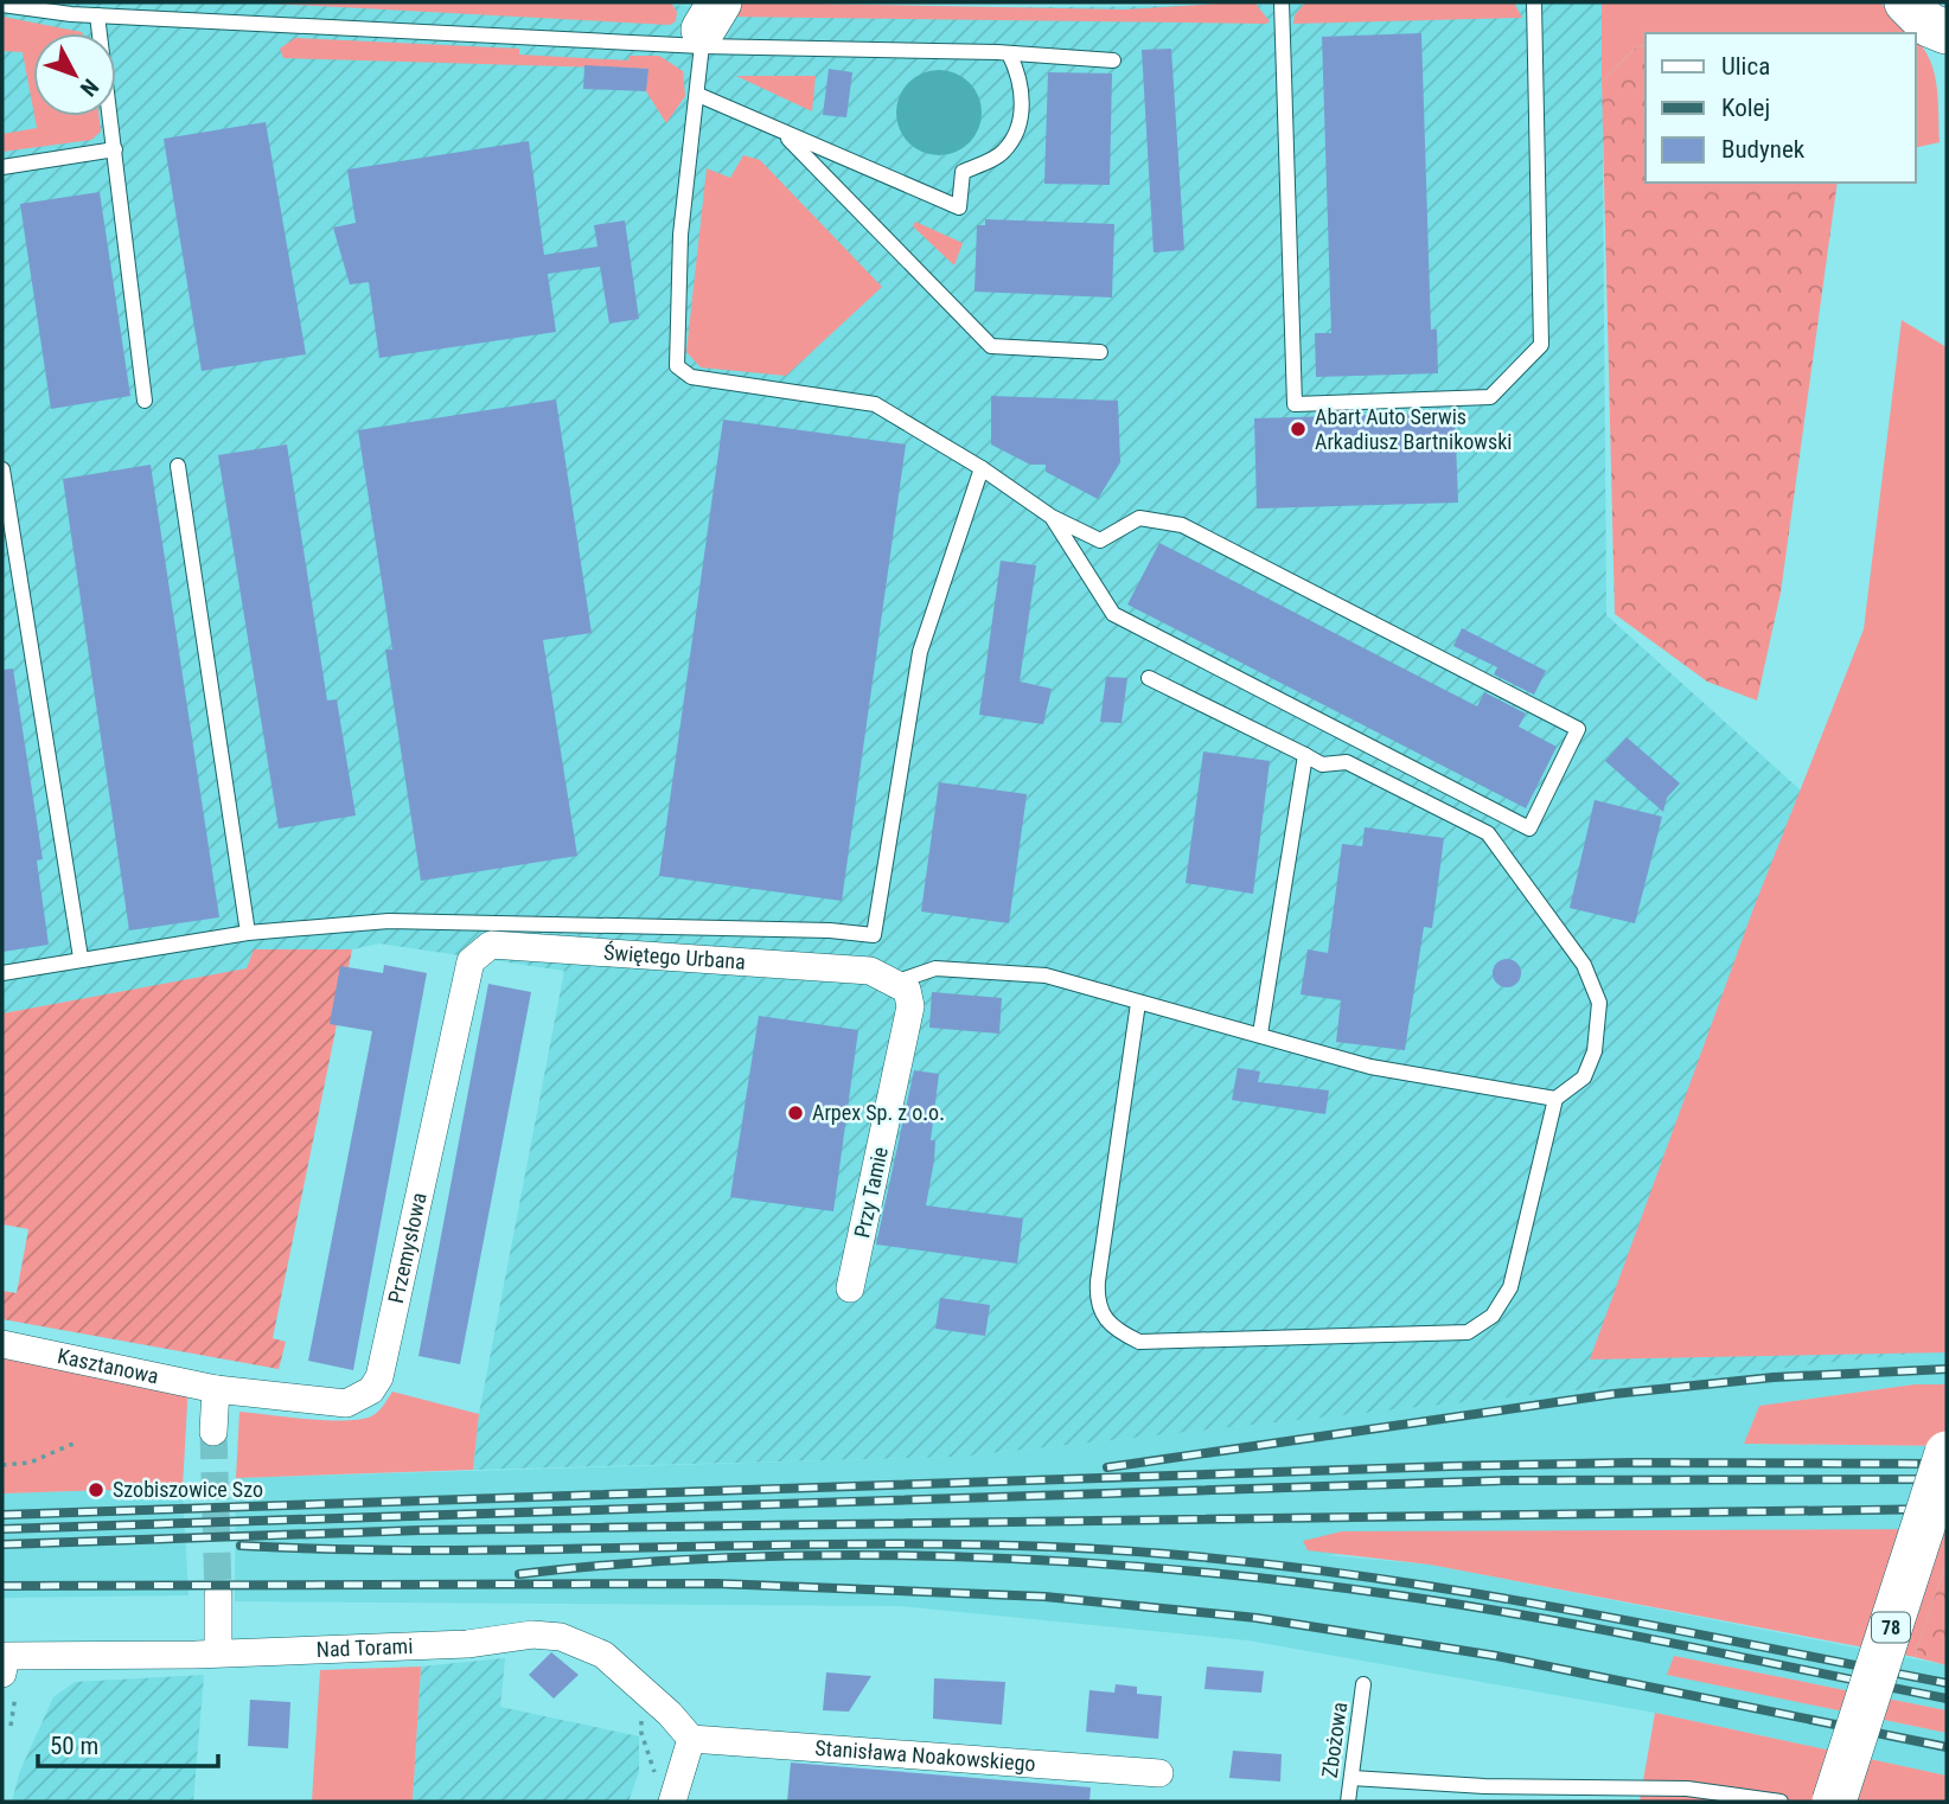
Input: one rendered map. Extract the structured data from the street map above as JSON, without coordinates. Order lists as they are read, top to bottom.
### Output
{
  "streets": {
    "main road": ["78"],
    "street": [
      "Świętego Urbana",
      "Przy Tamie",
      "Przemysłowa",
      "Kasztanowa",
      "Nad Torami",
      "Stanisława Noakowskiego"
    ],
    "lane": ["Zbożowa"]
  },
  "crossings": [
    ["Świętego Urbana", "Przy Tamie"],
    ["Świętego Urbana", "Przemysłowa"],
    ["Przemysłowa", "Kasztanowa"],
    ["Nad Torami", "Stanisława Noakowskiego"]
  ],
  "places": ["Abart Auto Serwis Arkadiusz Bartnikowski", "Arpex Sp. z o.o.", "Szobiszowice Szo"],
  "legend": ["Ulica", "Kolej", "Budynek"],
  "scale_bar": "50 m",
  "north": "bottom right"
}
